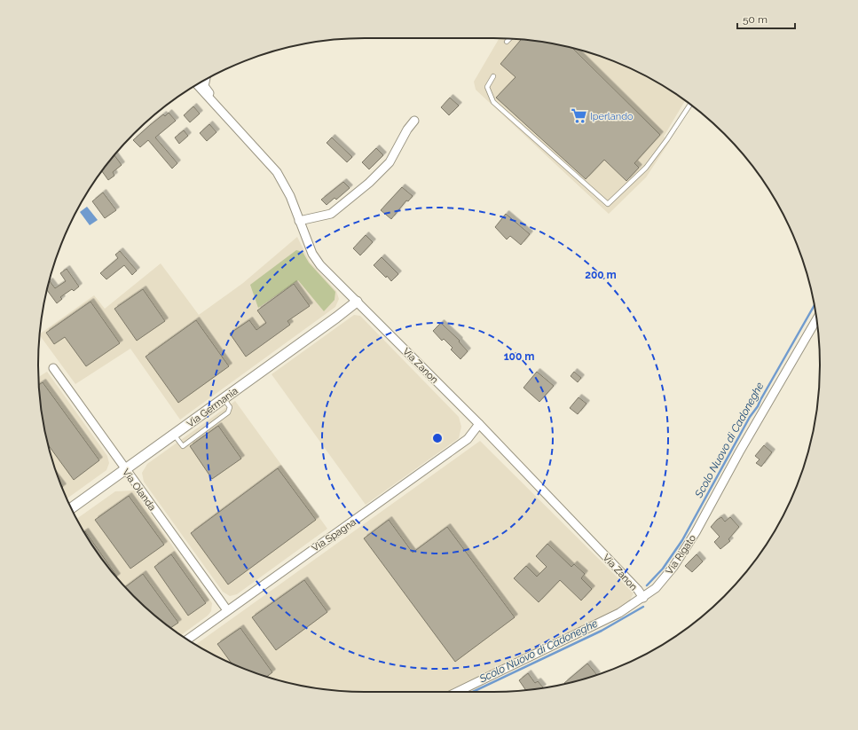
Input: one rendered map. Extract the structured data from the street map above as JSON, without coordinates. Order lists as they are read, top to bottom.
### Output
{
  "streets": {
    "street": [
      "Via Zanon",
      "Via Germania",
      "Via Olanda",
      "Via Spagna",
      "Via Rigato"
    ]
  },
  "crossings": [
    ["Via Zanon", "Via Germania"],
    ["Via Zanon", "Via Spagna"],
    ["Via Zanon", "Via Rigato"],
    ["Via Germania", "Via Olanda"],
    ["Via Olanda", "Via Spagna"]
  ],
  "water": ["Scolo Nuovo di Cadoneghe"],
  "places": {
    "supermarket": ["Iperlando"]
  },
  "scale_bar": "50 m",
  "rings": ["200 m", "100 m"]
}
